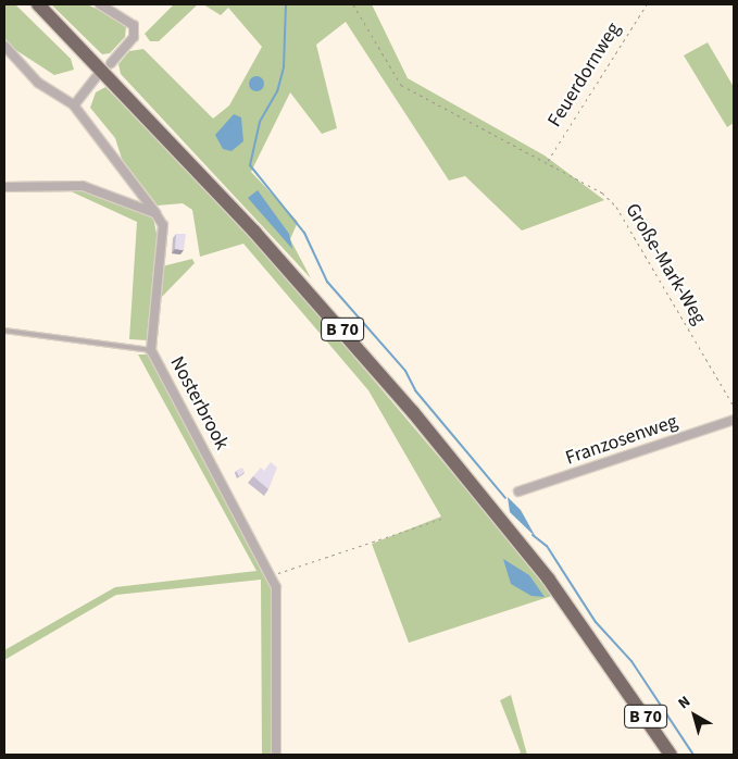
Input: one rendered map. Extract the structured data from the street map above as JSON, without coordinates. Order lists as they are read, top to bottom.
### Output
{
  "streets": {
    "highway": ["B 70"],
    "street": ["Nosterbrook", "Franzosenweg"],
    "path": ["Feuerdornweg", "Große-Mark-Weg"]
  },
  "crossings": [
    ["Feuerdornweg", "Große-Mark-Weg"]
  ],
  "north": "top left"
}
